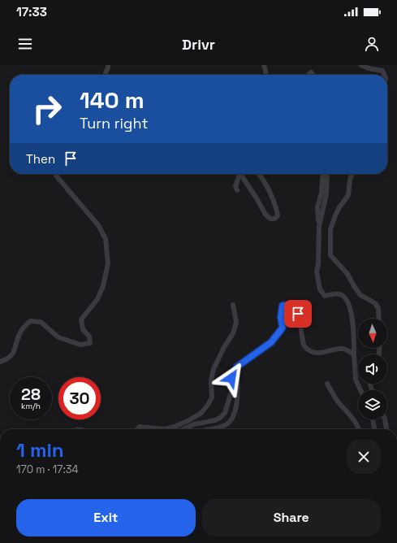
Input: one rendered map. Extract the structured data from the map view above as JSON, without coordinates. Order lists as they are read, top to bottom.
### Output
{
  "north": "bottom",
  "page": {
    "status": "17:33",
    "header": "Drivr",
    "turn": ["140 m", "Turn right"],
    "then": "Then",
    "speed": "28 km/h",
    "limit": "30",
    "heading": ["1 min", "170 m · 17:34"],
    "buttons": ["Exit", "Share"]
  }
}
